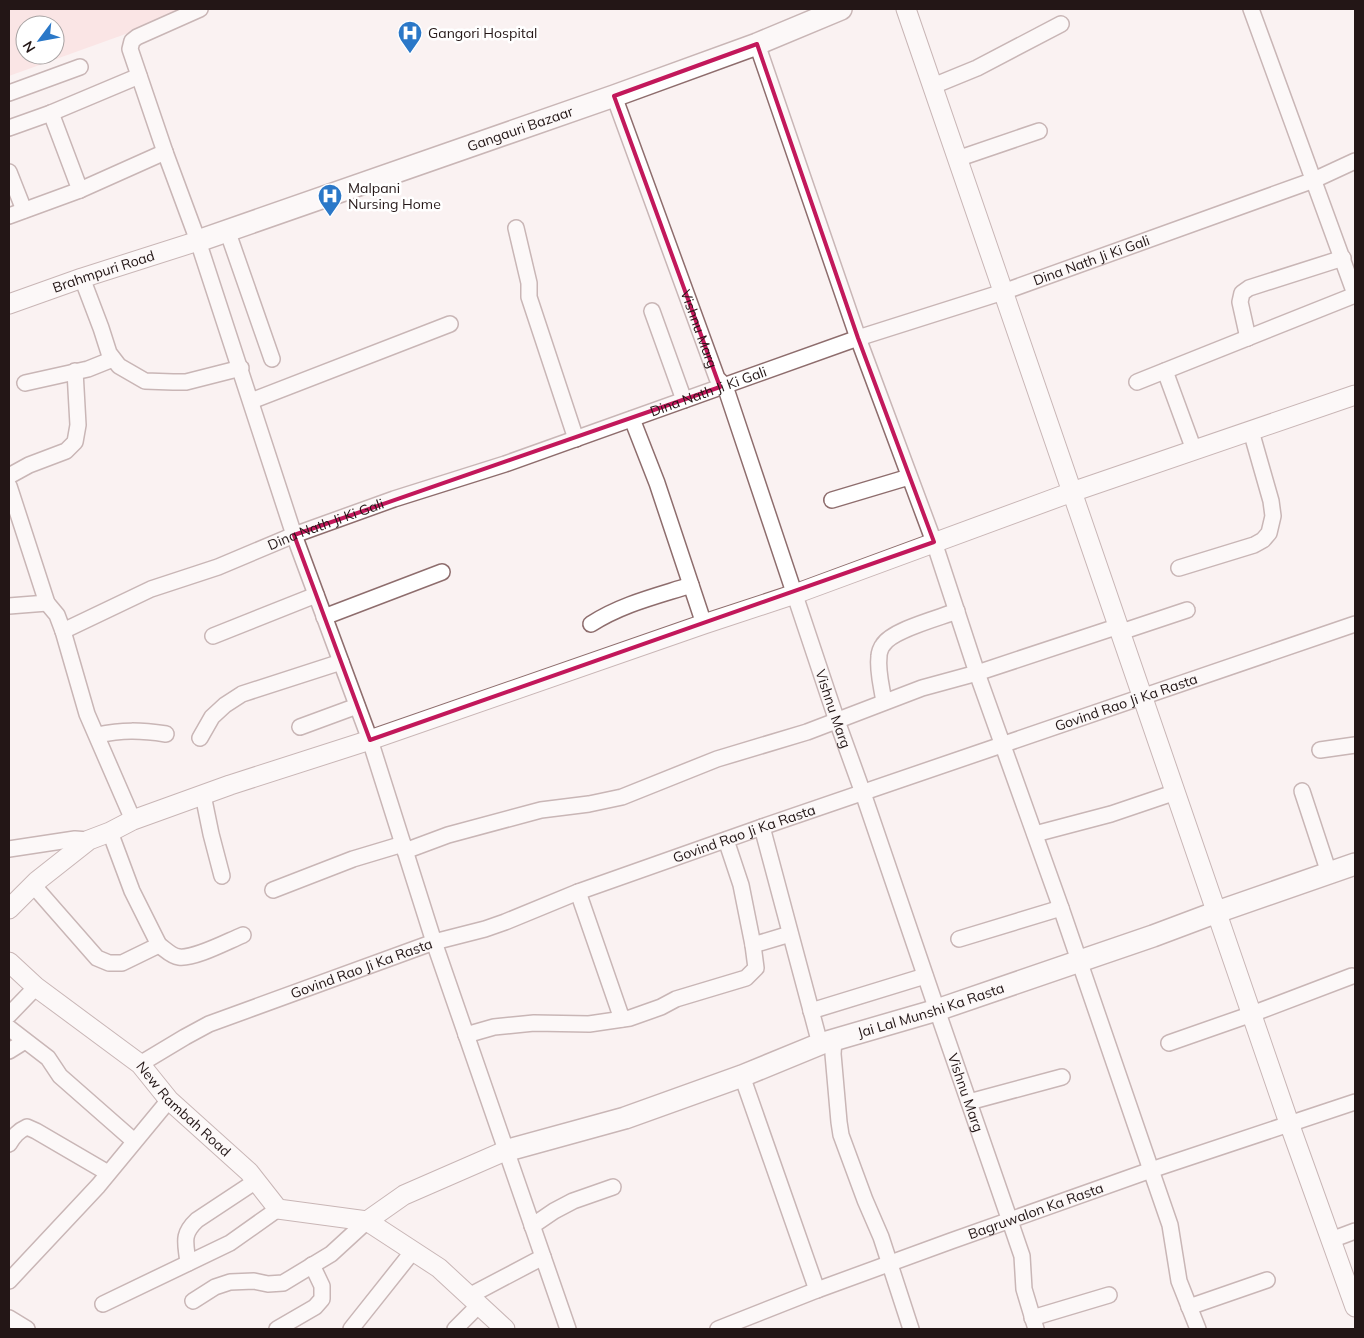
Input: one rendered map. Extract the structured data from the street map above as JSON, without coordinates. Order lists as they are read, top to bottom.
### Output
{
  "streets": {
    "main road": ["Gangauri Bazaar", "Jai Lal Munshi Ka Rasta"],
    "street": [
      "Dina Nath Ji Ki Gali",
      "Brahmpuri Road",
      "Vishnu Marg",
      "Govind Rao Ji Ka Rasta",
      "New Rambah Road",
      "Bagruwalon Ka Rasta"
    ]
  },
  "crossings": [
    ["Gangauri Bazaar", "Brahmpuri Road"],
    ["Gangauri Bazaar", "Vishnu Marg"],
    ["Dina Nath Ji Ki Gali", "Vishnu Marg"],
    ["Vishnu Marg", "Govind Rao Ji Ka Rasta"],
    ["Vishnu Marg", "Jai Lal Munshi Ka Rasta"],
    ["Vishnu Marg", "Bagruwalon Ka Rasta"],
    ["Govind Rao Ji Ka Rasta", "New Rambah Road"]
  ],
  "places": {
    "hospital": ["Gangori Hospital", "Malpani Nursing Home"]
  },
  "north": "bottom left"
}
